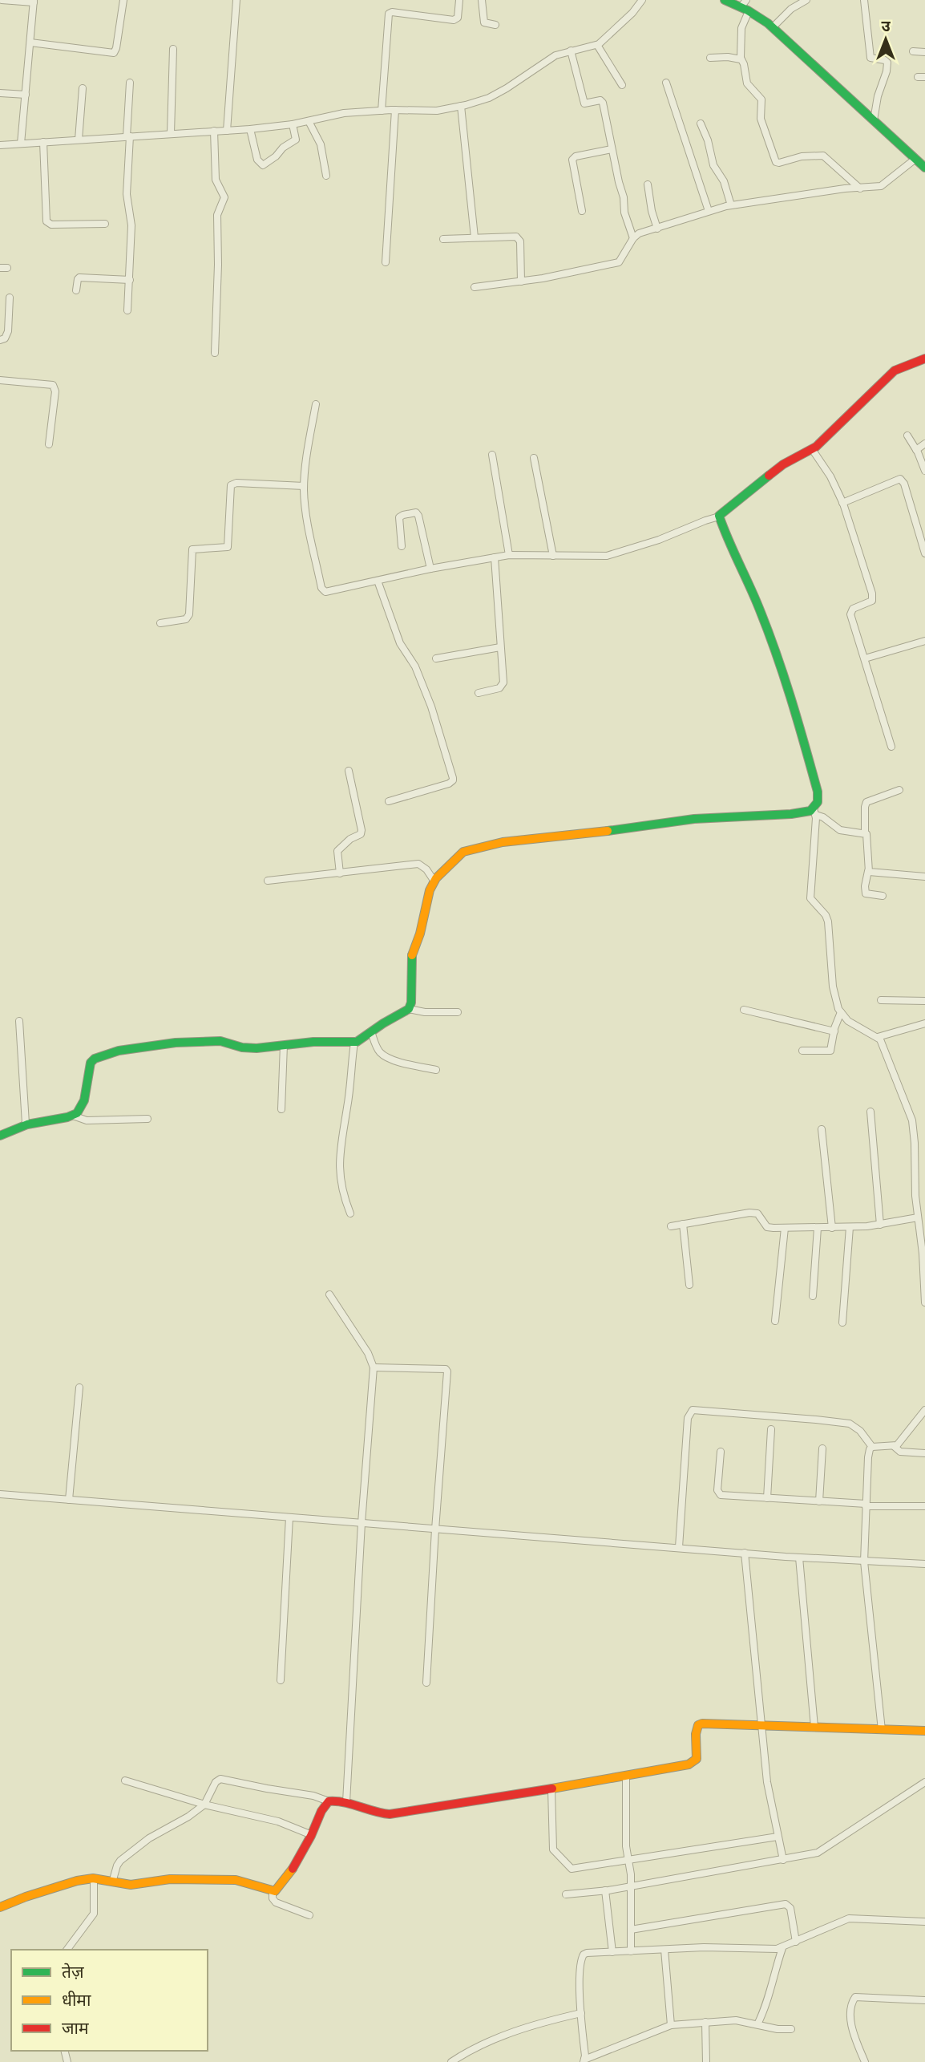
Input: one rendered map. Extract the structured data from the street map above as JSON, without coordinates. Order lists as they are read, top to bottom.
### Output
{
  "legend": ["तेज़", "धीमा", "जाम"],
  "north": "top"
}
